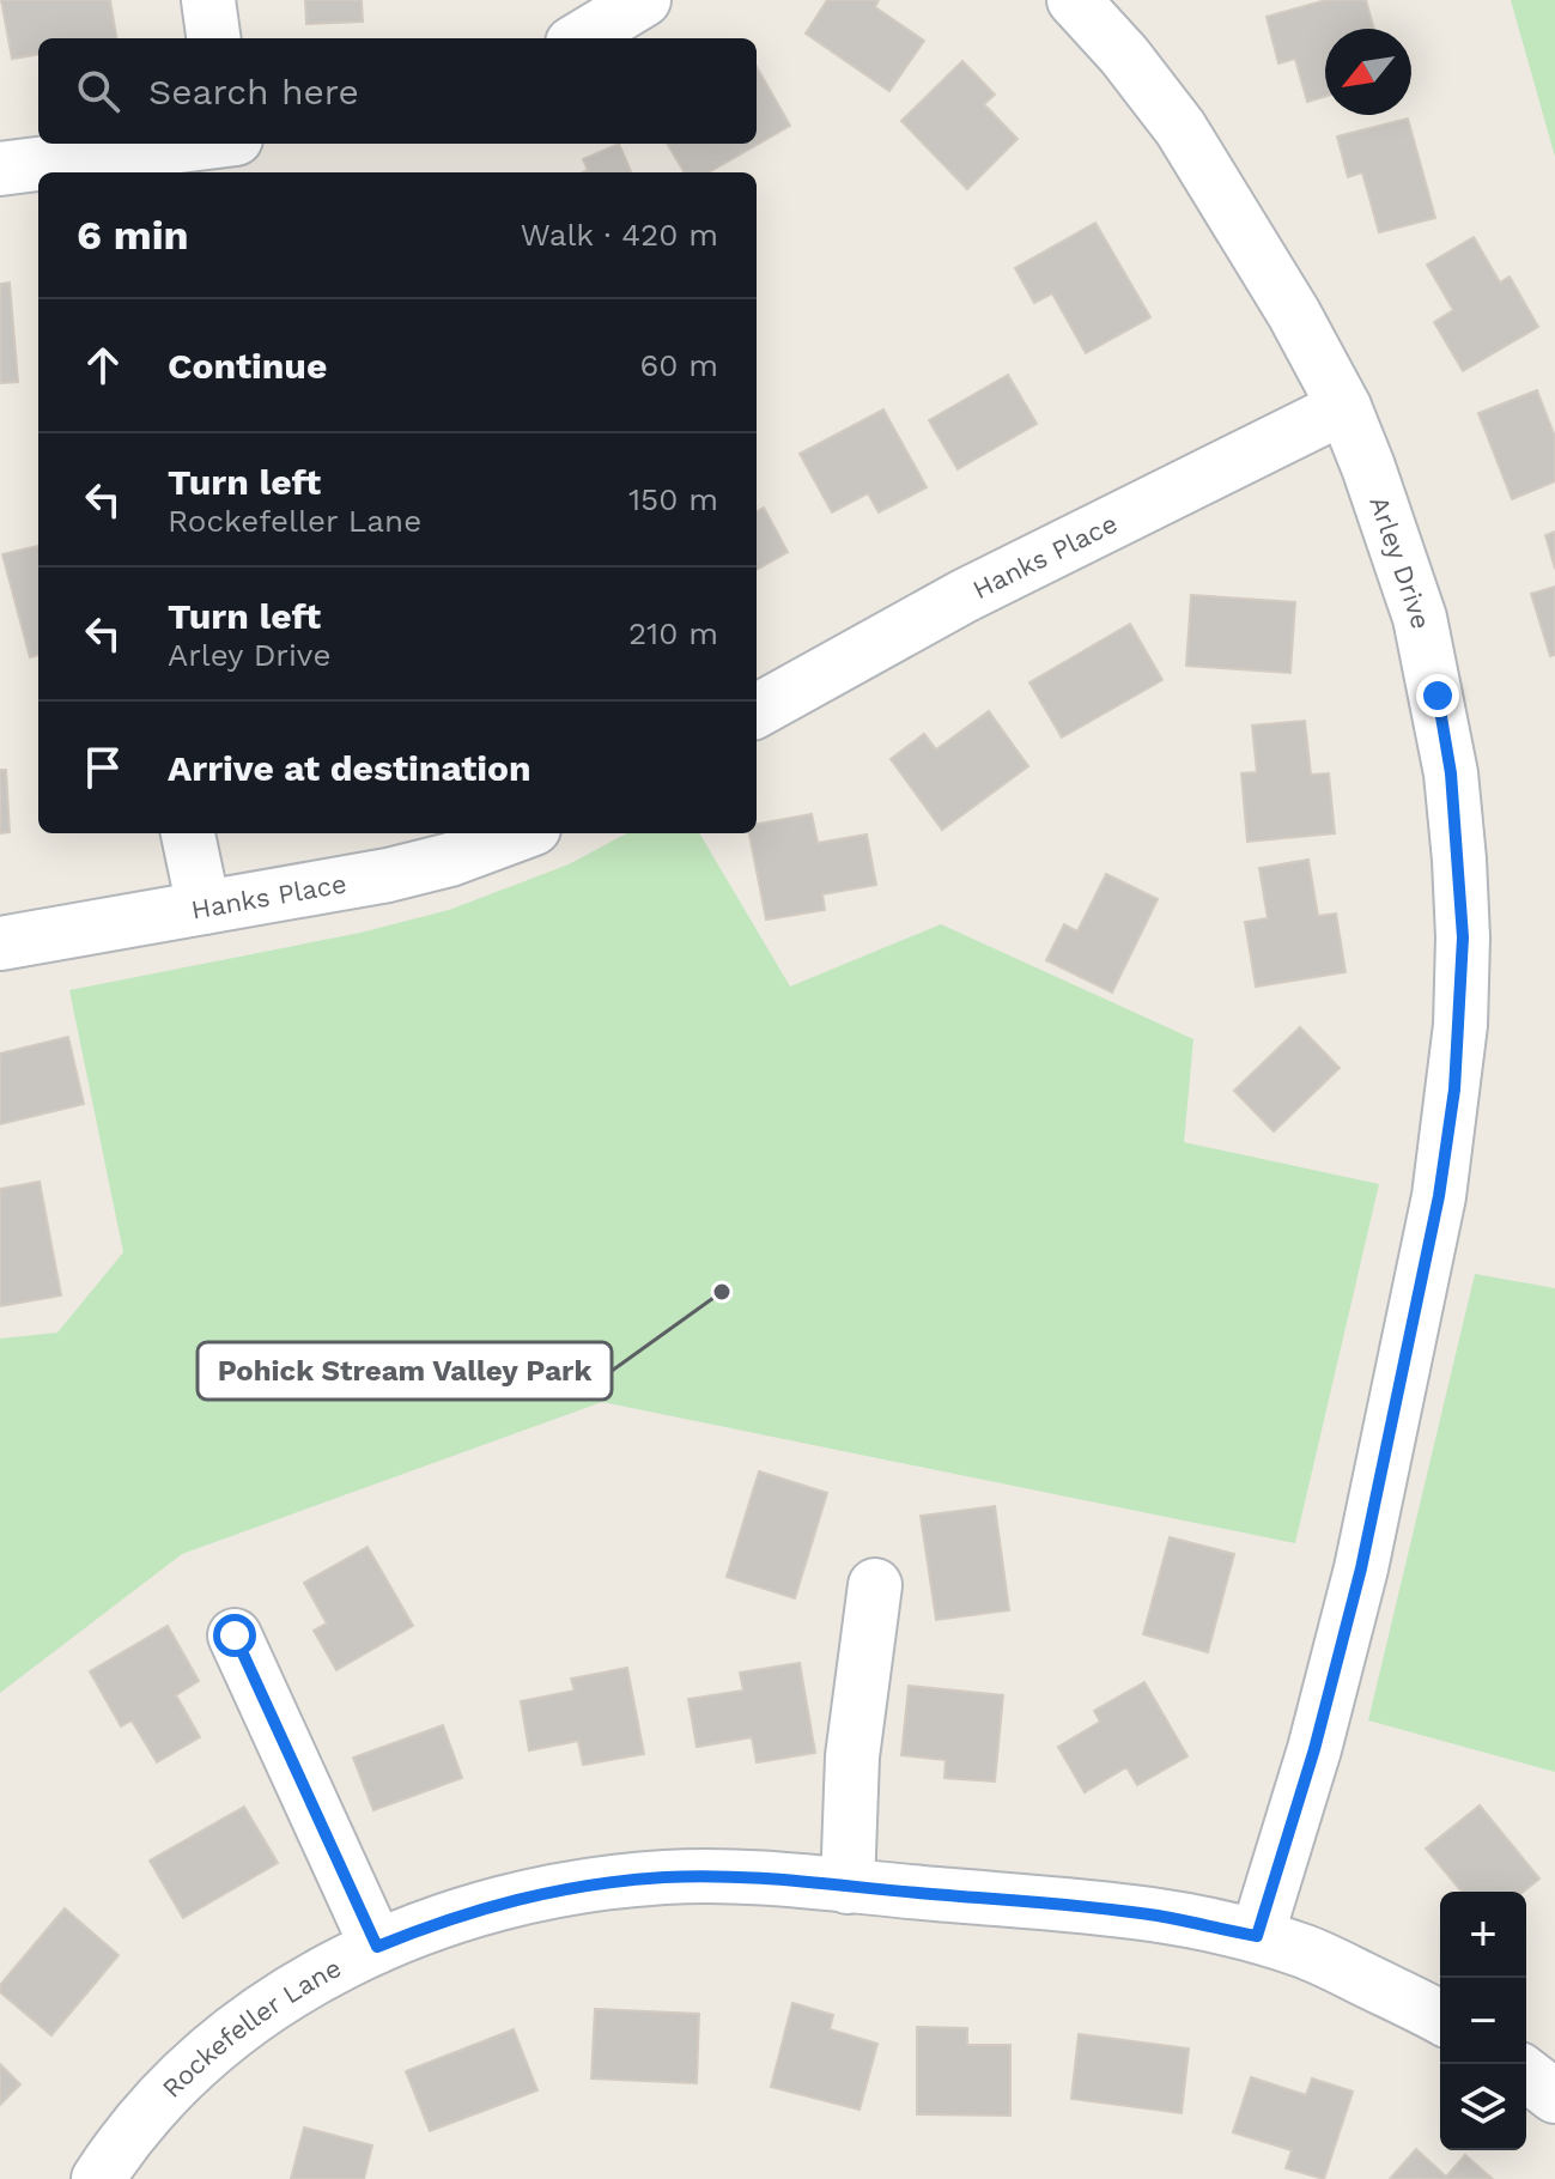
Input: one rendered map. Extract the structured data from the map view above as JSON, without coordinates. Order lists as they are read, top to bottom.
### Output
{
  "streets": {
    "street": ["Hanks Place", "Arley Drive", "Rockefeller Lane"]
  },
  "crossings": [
    ["Hanks Place", "Arley Drive"],
    ["Arley Drive", "Rockefeller Lane"]
  ],
  "places": ["Pohick Stream Valley Park"],
  "north": "bottom left",
  "page": {
    "search": "Search here",
    "heading": ["6 min", "Walk · 420 m"],
    "list": [
      ["Continue", "60 m"],
      ["Turn left", "Rockefeller Lane", "150 m"],
      ["Turn left", "Arley Drive", "210 m"],
      "Arrive at destination"
    ],
    "map_buttons": ["+", "−"]
  }
}
